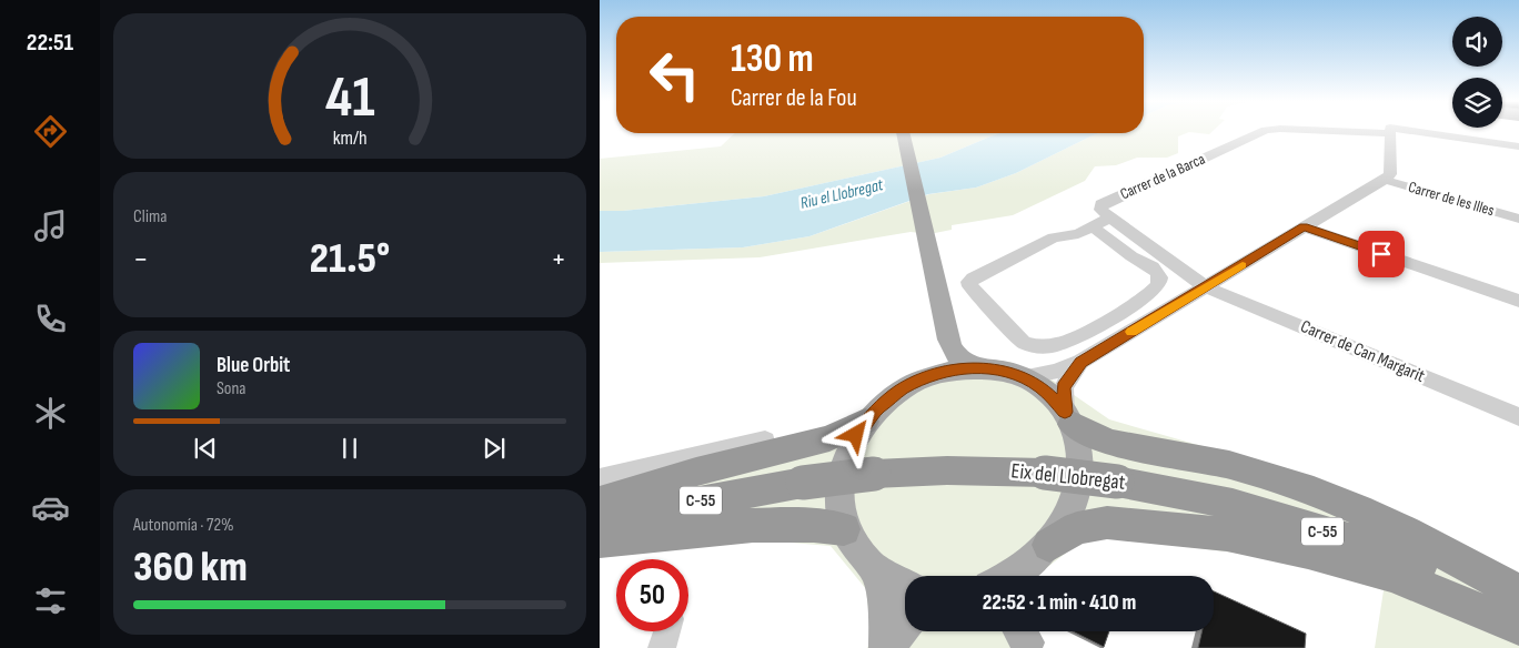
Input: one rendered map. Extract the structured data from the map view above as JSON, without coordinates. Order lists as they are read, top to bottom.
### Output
{
  "streets": {
    "highway": ["Eix del Llobregat", "C-55"],
    "street": ["Carrer de la Barca", "Carrer de les Illes", "Carrer de Can Margarit"]
  },
  "crossings": [
    ["Carrer de la Barca", "Carrer de Can Margarit"]
  ],
  "water": ["Riu el Llobregat"],
  "page": {
    "tabs": "22:51",
    "turn": ["130 m", "Carrer de la Fou"],
    "tile": [
      "Clima",
      ["Autonomía · 72%", "360 km"]
    ],
    "heat": ["−", "21.5°", "+"],
    "song": ["Blue Orbit", "Sona"],
    "limit": "50",
    "trip": "22:52 · 1 min · 410 m",
    "gauge": ["41", "km/h"]
  }
}
